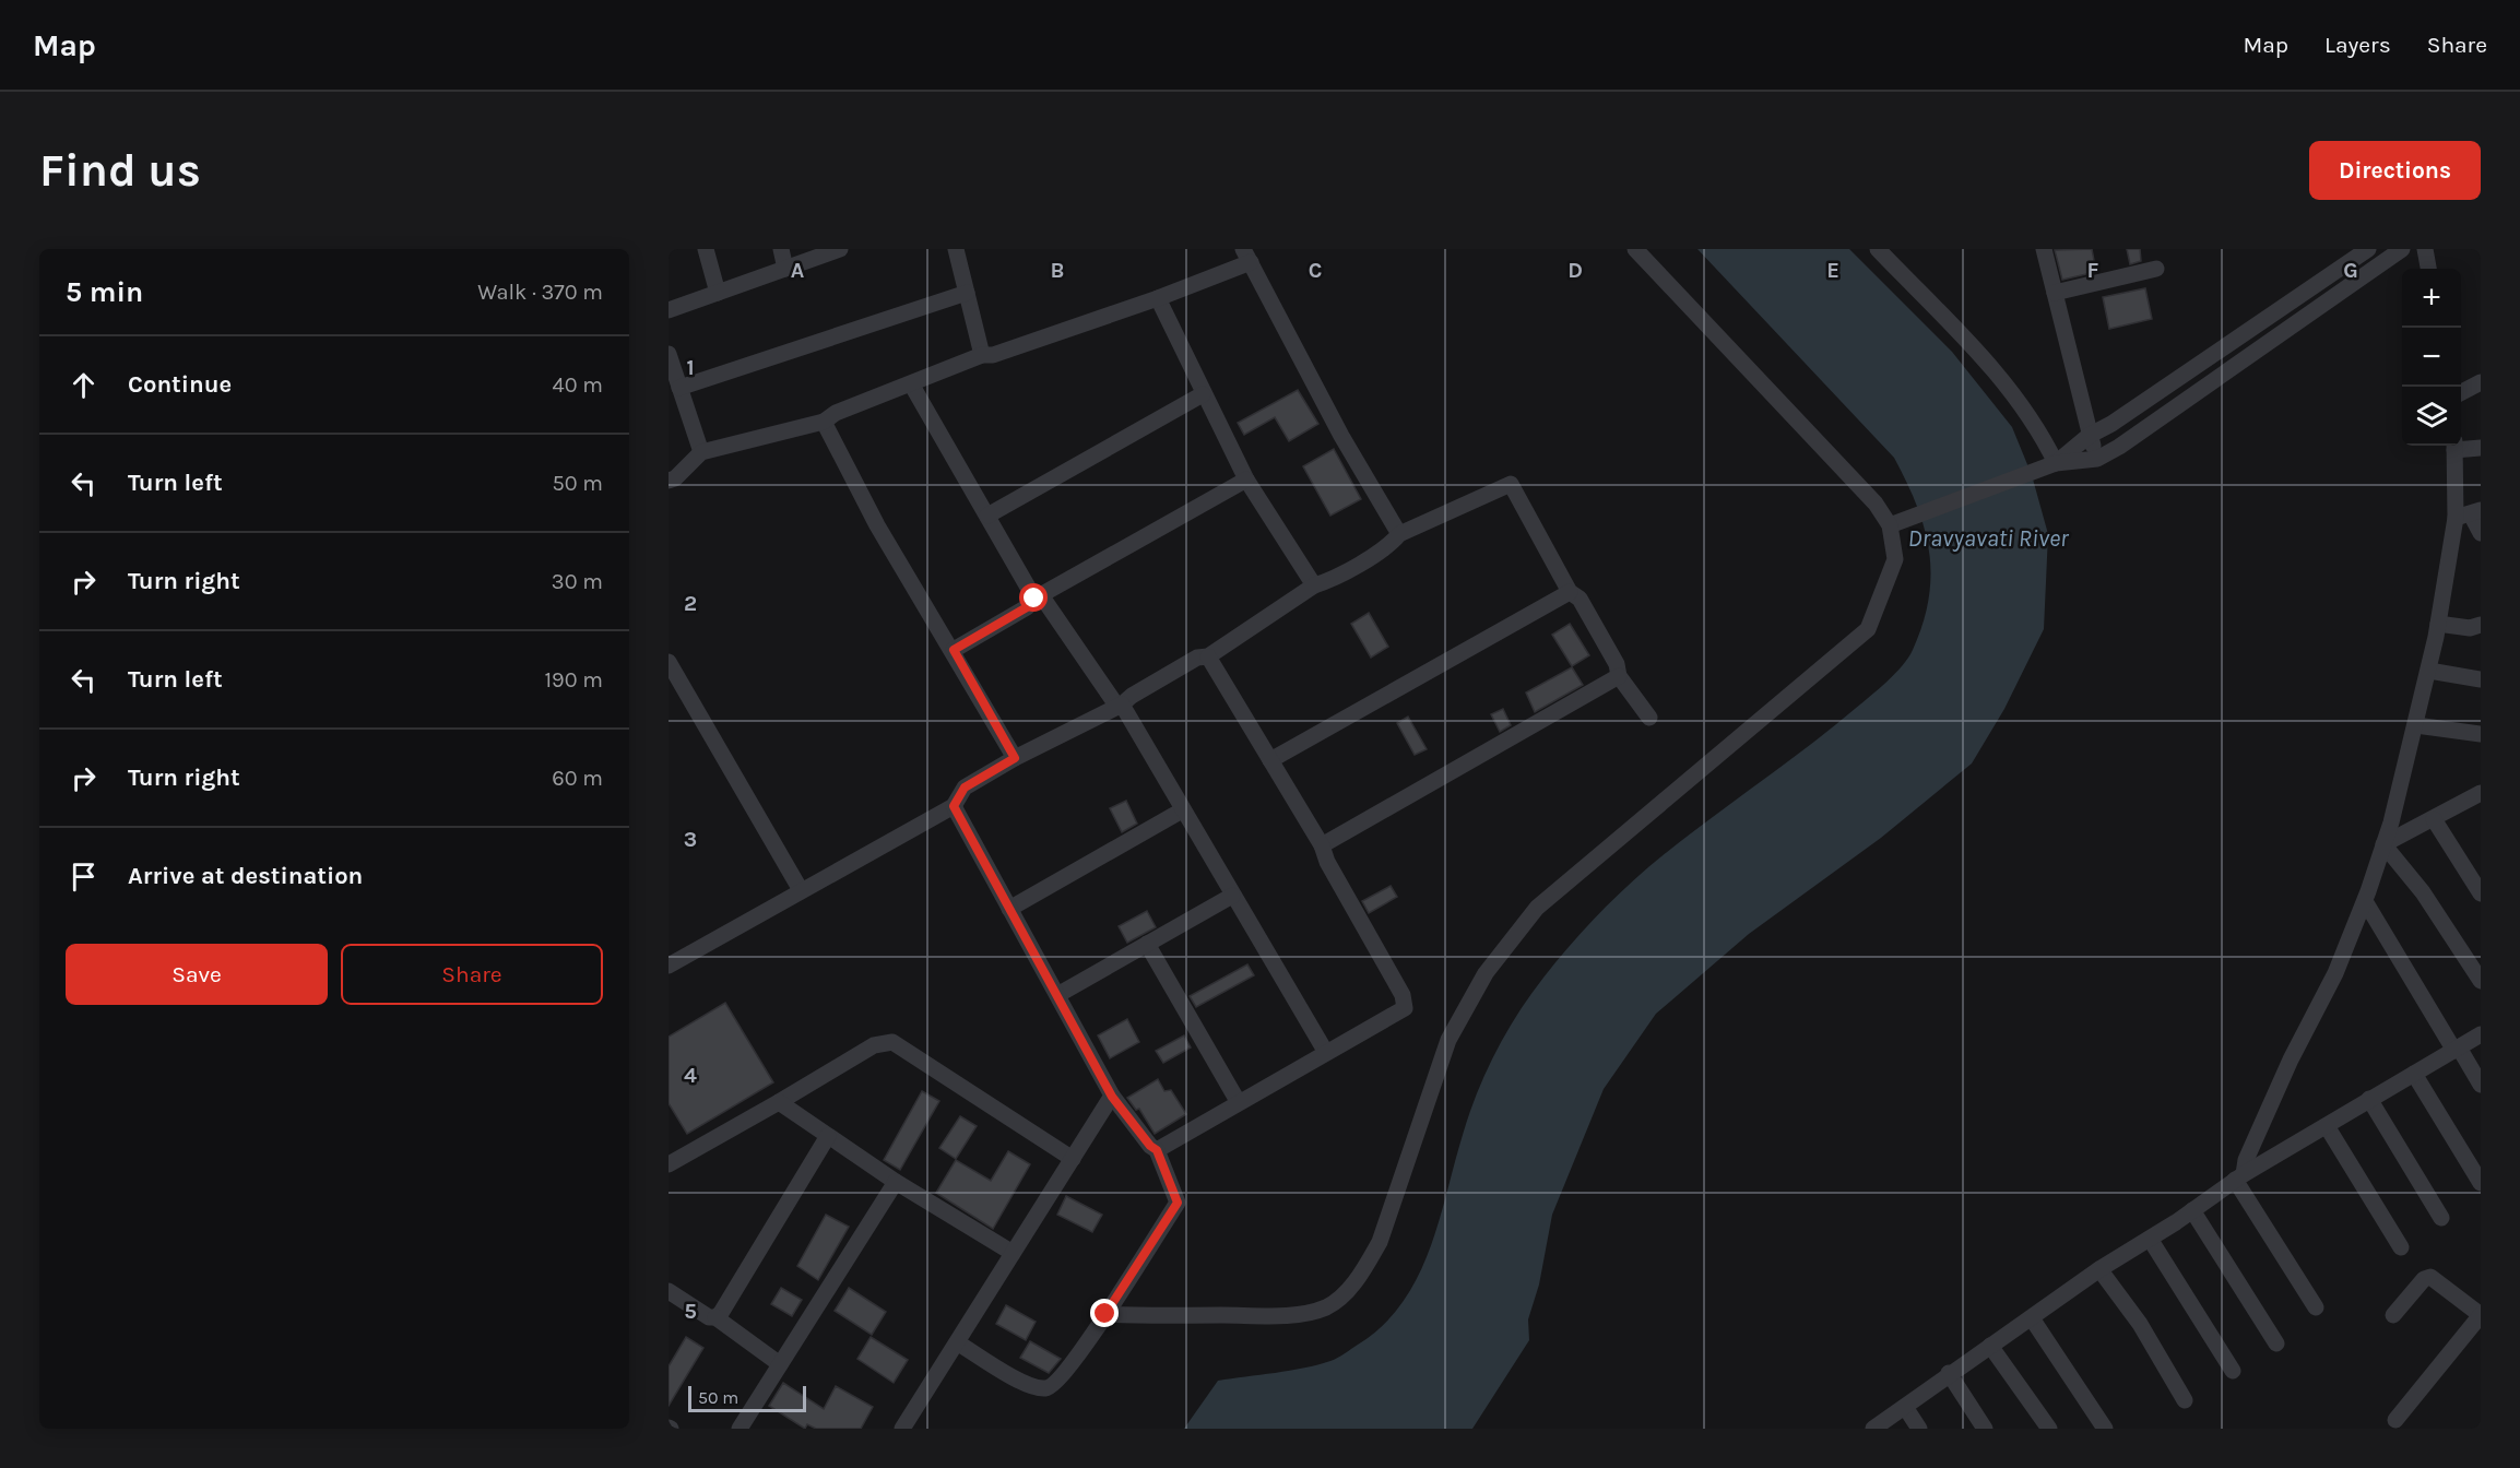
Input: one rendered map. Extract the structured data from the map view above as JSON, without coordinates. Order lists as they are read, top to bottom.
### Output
{
  "water": ["Dravyavati River"],
  "scale_bar": "50 m",
  "page": {
    "header": "Map",
    "nav": ["Map", "Layers", "Share"],
    "buttons": [
      "Directions",
      ["Save", "Share"]
    ],
    "title": "Find us",
    "heading": ["5 min", "Walk · 370 m"],
    "map_buttons": ["+", "−"],
    "list": [
      ["Continue", "40 m"],
      ["Turn left", "50 m"],
      ["Turn right", "30 m"],
      ["Turn left", "190 m"],
      ["Turn right", "60 m"],
      "Arrive at destination"
    ],
    "scale": "50 m"
  },
  "grid": {
    "columns": [
      "A",
      "B",
      "C",
      "D",
      "E",
      "F",
      "G"
    ],
    "rows": [
      "1",
      "2",
      "3",
      "4",
      "5"
    ]
  }
}
